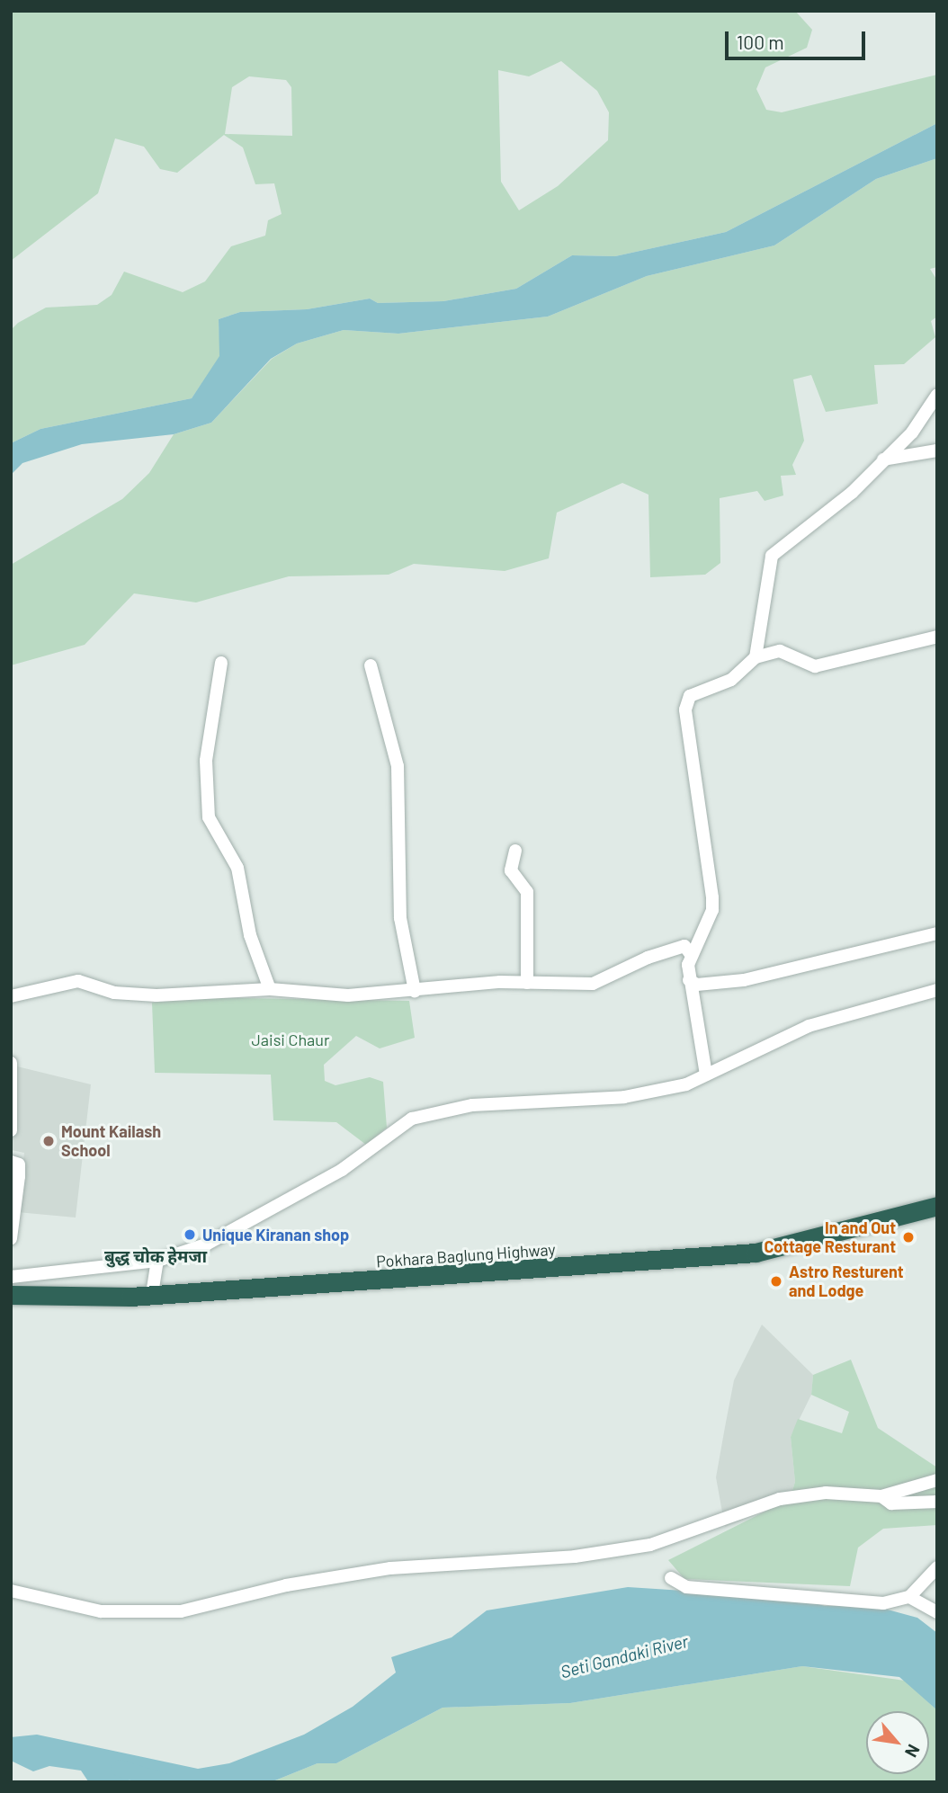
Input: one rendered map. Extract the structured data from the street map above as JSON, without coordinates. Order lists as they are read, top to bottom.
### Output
{
  "streets": {
    "highway": ["Pokhara Baglung Highway"]
  },
  "districts": ["बुद्ध चोक हेमजा"],
  "water": ["Seti Gandaki River"],
  "parks": ["Jaisi Chaur"],
  "places": [
    "Mount Kailash School",
    "Unique Kiranan shop",
    "In and Out Cottage Resturant",
    "Astro Resturent and Lodge"
  ],
  "scale_bar": "100 m",
  "north": "bottom right"
}
